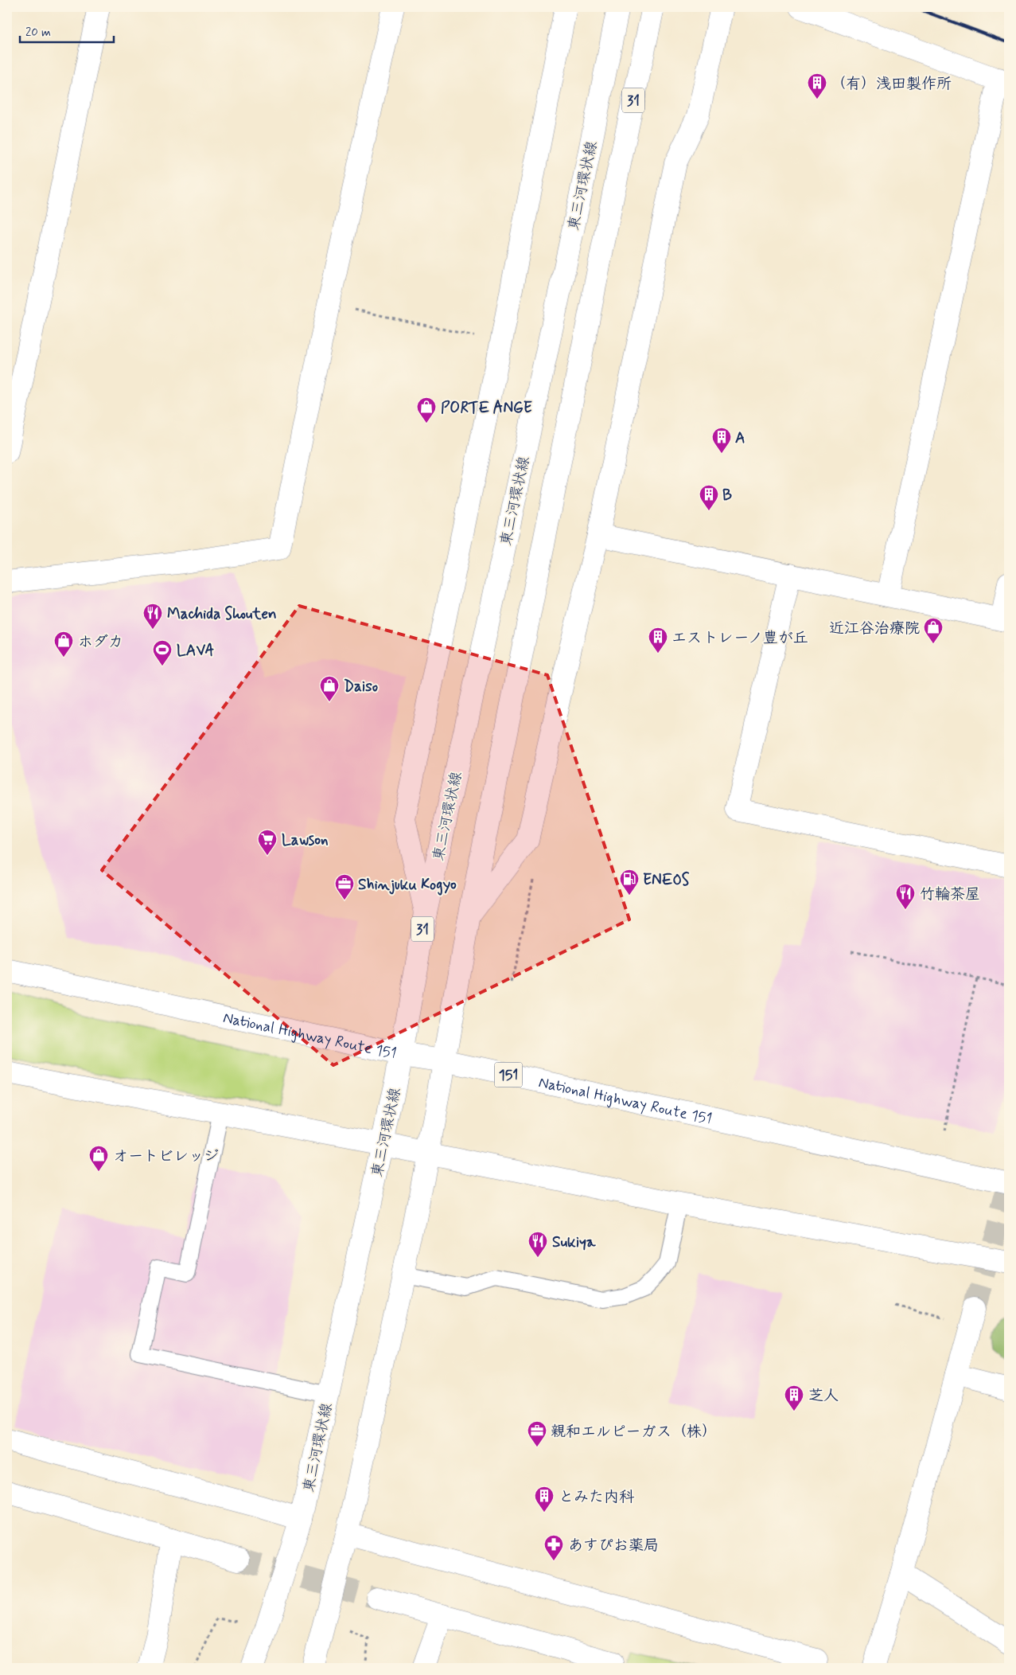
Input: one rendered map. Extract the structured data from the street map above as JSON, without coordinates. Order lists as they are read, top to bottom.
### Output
{
  "streets": {
    "main road": [
      "31",
      "東三河環状線",
      "National Highway Route 151",
      "151"
    ]
  },
  "crossings": [
    ["31", "National Highway Route 151"],
    ["東三河環状線", "National Highway Route 151"]
  ],
  "places": {
    "building": [
      "（有）浅田製作所",
      "A",
      "B",
      "エストレーノ豊が丘",
      "芝人",
      "とみた内科"
    ],
    "shop": [
      "PORTE ANGE",
      "近江谷治療院",
      "ホダカ",
      "Daiso",
      "オートビレッジ"
    ],
    "restaurant": ["Machida Shouten", "竹輪茶屋", "Sukiya"],
    "sports": ["LAVA"],
    "supermarket": ["Lawson"],
    "fuel station": ["ENEOS"],
    "office": ["Shinjuku Kogyo", "親和エルピーガス（株）"],
    "pharmacy": ["あすぴお薬局"]
  },
  "scale_bar": "20 m"
}
